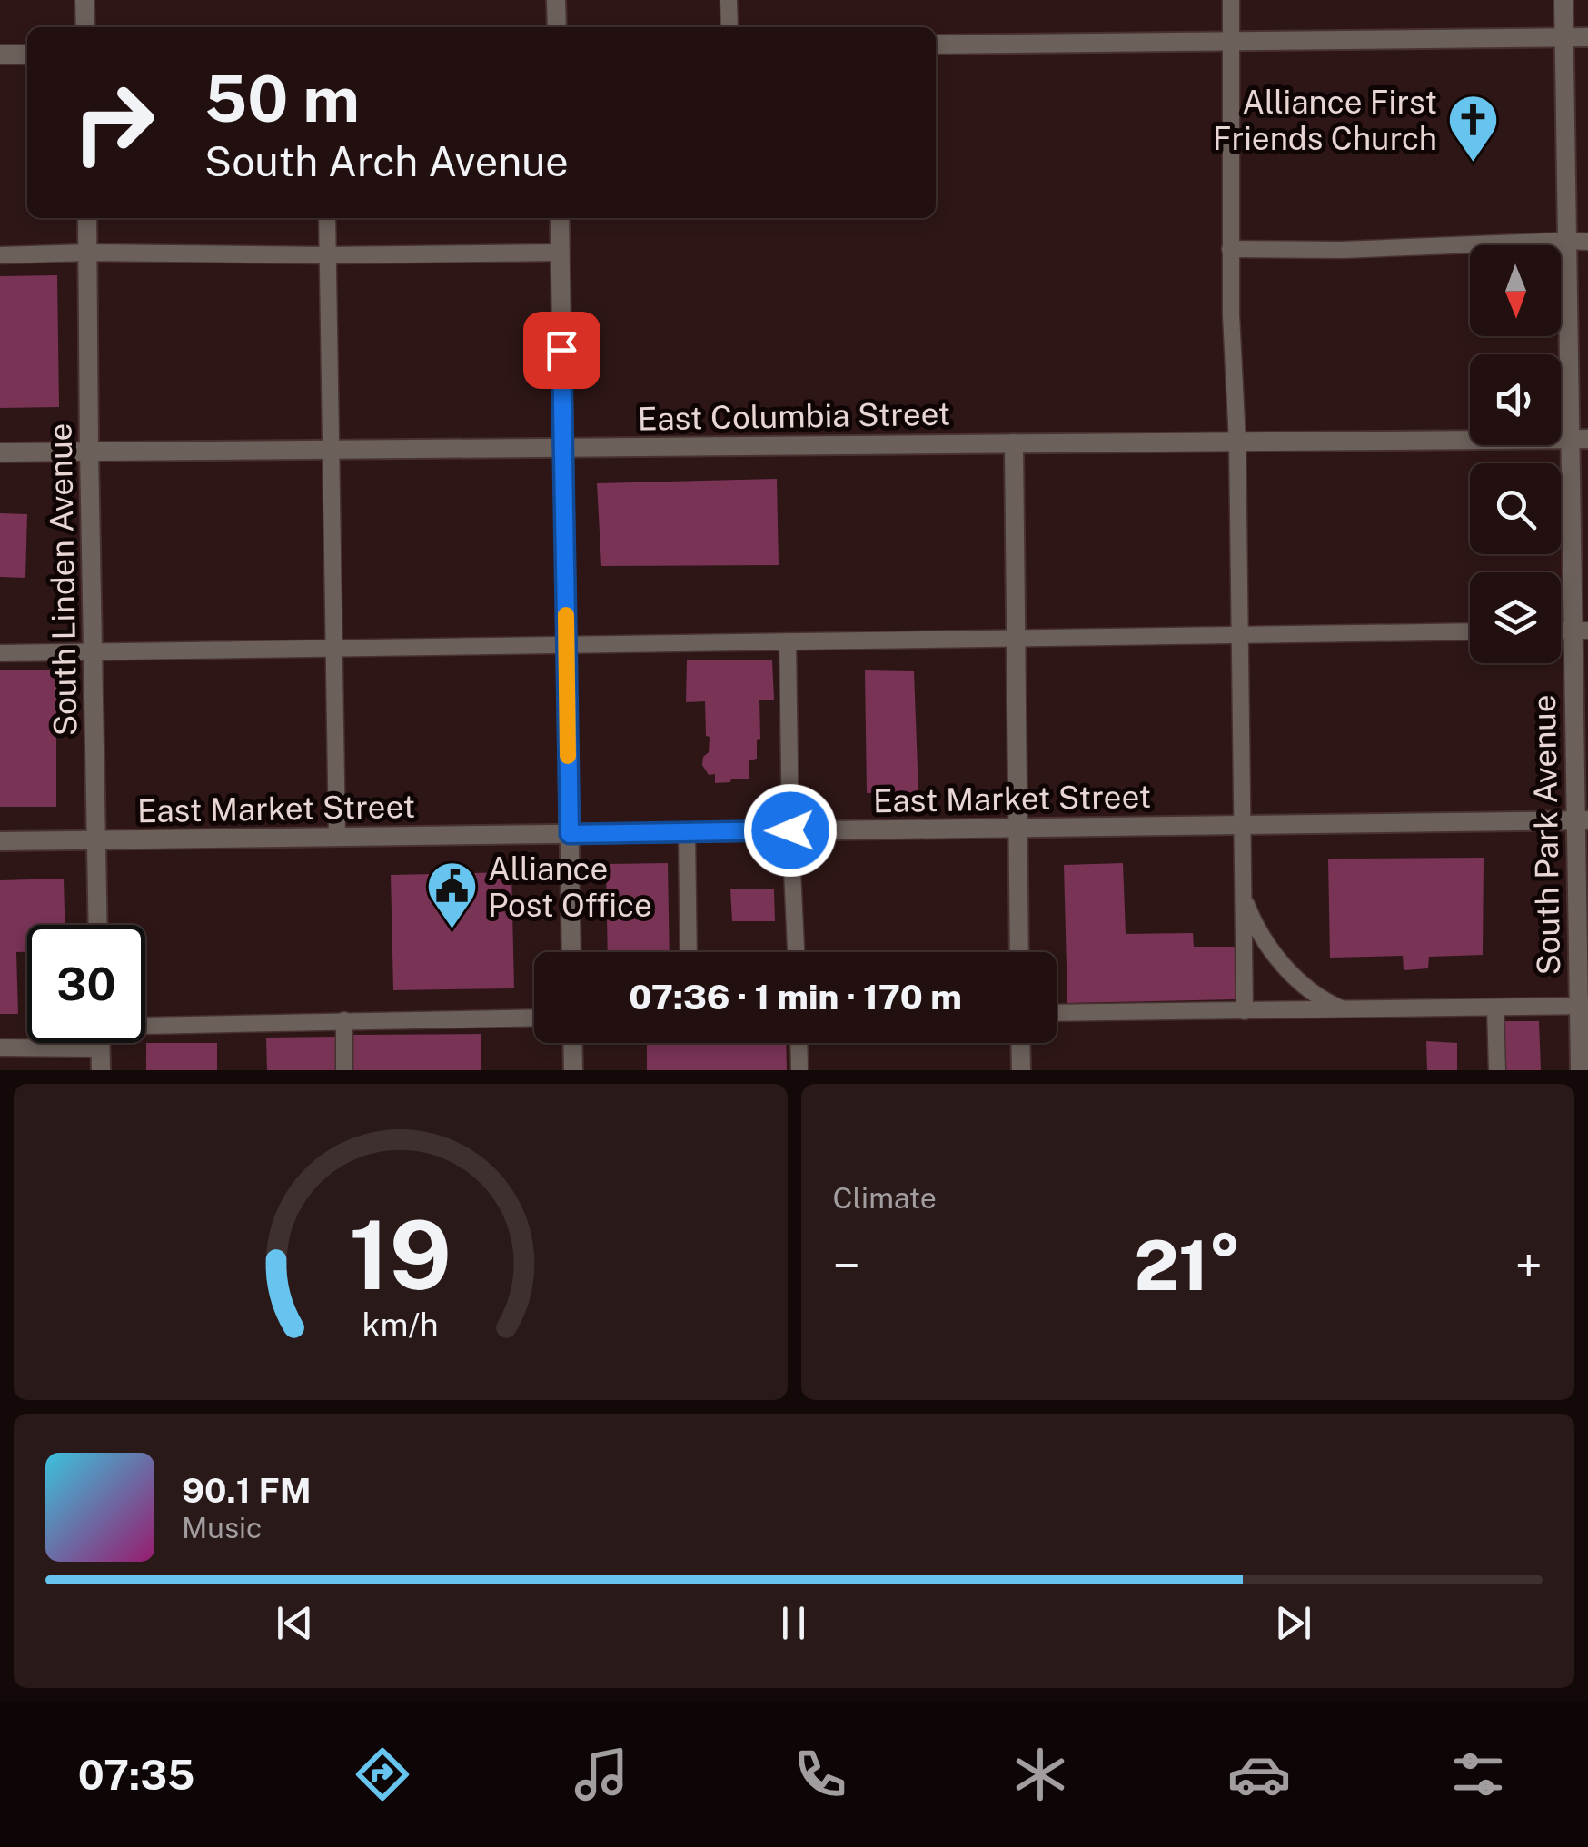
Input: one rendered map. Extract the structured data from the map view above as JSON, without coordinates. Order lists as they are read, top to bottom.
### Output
{
  "streets": {
    "street": [
      "East Columbia Street",
      "South Linden Avenue",
      "East Market Street",
      "South Park Avenue"
    ]
  },
  "crossings": [
    ["East Columbia Street", "South Linden Avenue"],
    ["East Columbia Street", "South Park Avenue"],
    ["South Linden Avenue", "East Market Street"],
    ["East Market Street", "South Park Avenue"]
  ],
  "places": {
    "church": ["Alliance First Friends Church"],
    "public building": ["Alliance Post Office"]
  },
  "north": "bottom",
  "page": {
    "turn": ["50 m", "South Arch Avenue"],
    "limit": "30",
    "trip": "07:36 · 1 min · 170 m",
    "tile": "Climate",
    "heat": ["−", "21°", "+"],
    "song": ["90.1 FM", "Music"],
    "tabs": "07:35",
    "gauge": ["19", "km/h"]
  }
}
